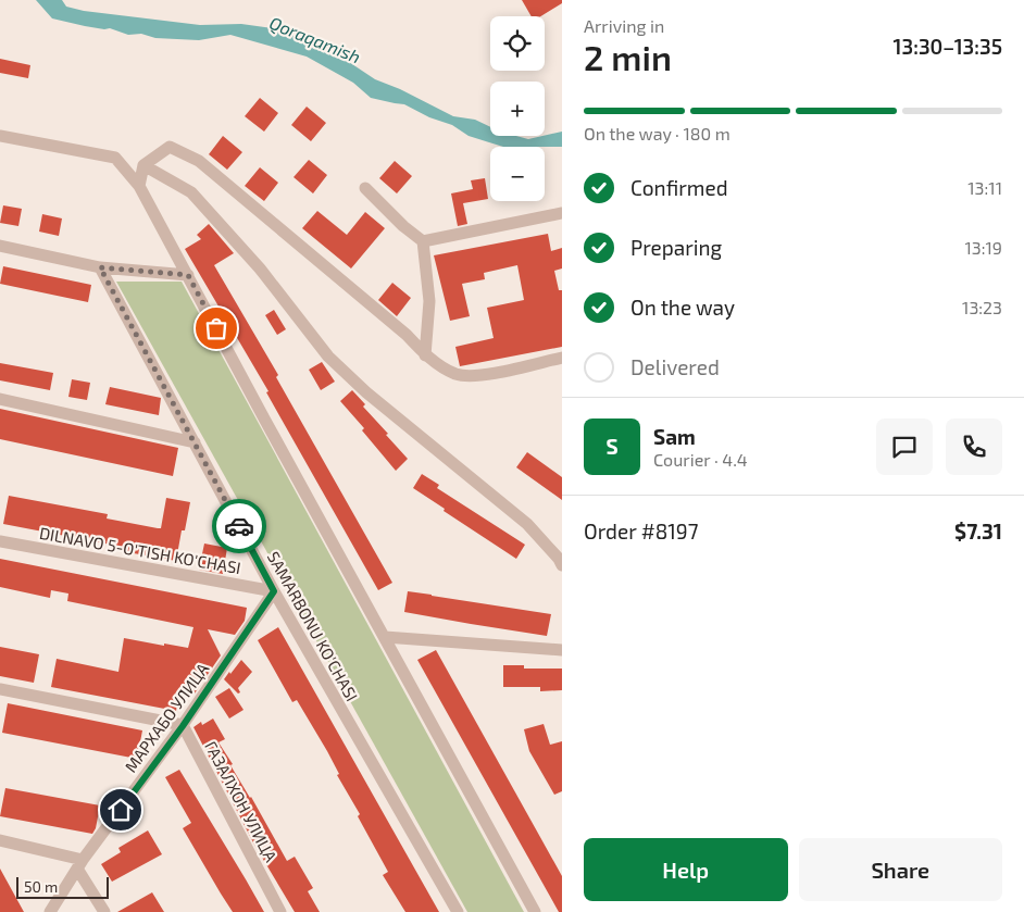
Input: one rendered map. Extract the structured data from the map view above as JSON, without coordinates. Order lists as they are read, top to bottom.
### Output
{
  "streets": {
    "street": [
      "DILNAVO 5-O'TISH KO'CHASI",
      "SAMARBONU KO'CHASI",
      "МАРХАБО УЛИЦА",
      "ГАЗАЛХОН УЛИЦА"
    ]
  },
  "crossings": [
    ["DILNAVO 5-O'TISH KO'CHASI", "SAMARBONU KO'CHASI"],
    ["DILNAVO 5-O'TISH KO'CHASI", "МАРХАБО УЛИЦА"],
    ["SAMARBONU KO'CHASI", "МАРХАБО УЛИЦА"],
    ["МАРХАБО УЛИЦА", "ГАЗАЛХОН УЛИЦА"]
  ],
  "water": ["Qoraqamish"],
  "scale_bar": "50 m",
  "page": {
    "heading": ["2 min", "Arriving in", "13:30–13:35"],
    "panel": [
      "Sam",
      "Courier · 4.4",
      "Order #8197",
      "$7.31"
    ],
    "map_buttons": ["+", "−"],
    "bar": "On the way · 180 m",
    "list": [
      ["Confirmed", "13:11"],
      ["Preparing", "13:19"],
      ["On the way", "13:23"],
      "Delivered"
    ],
    "round": "S",
    "buttons": ["Help", "Share"],
    "scale": "50 m"
  }
}
